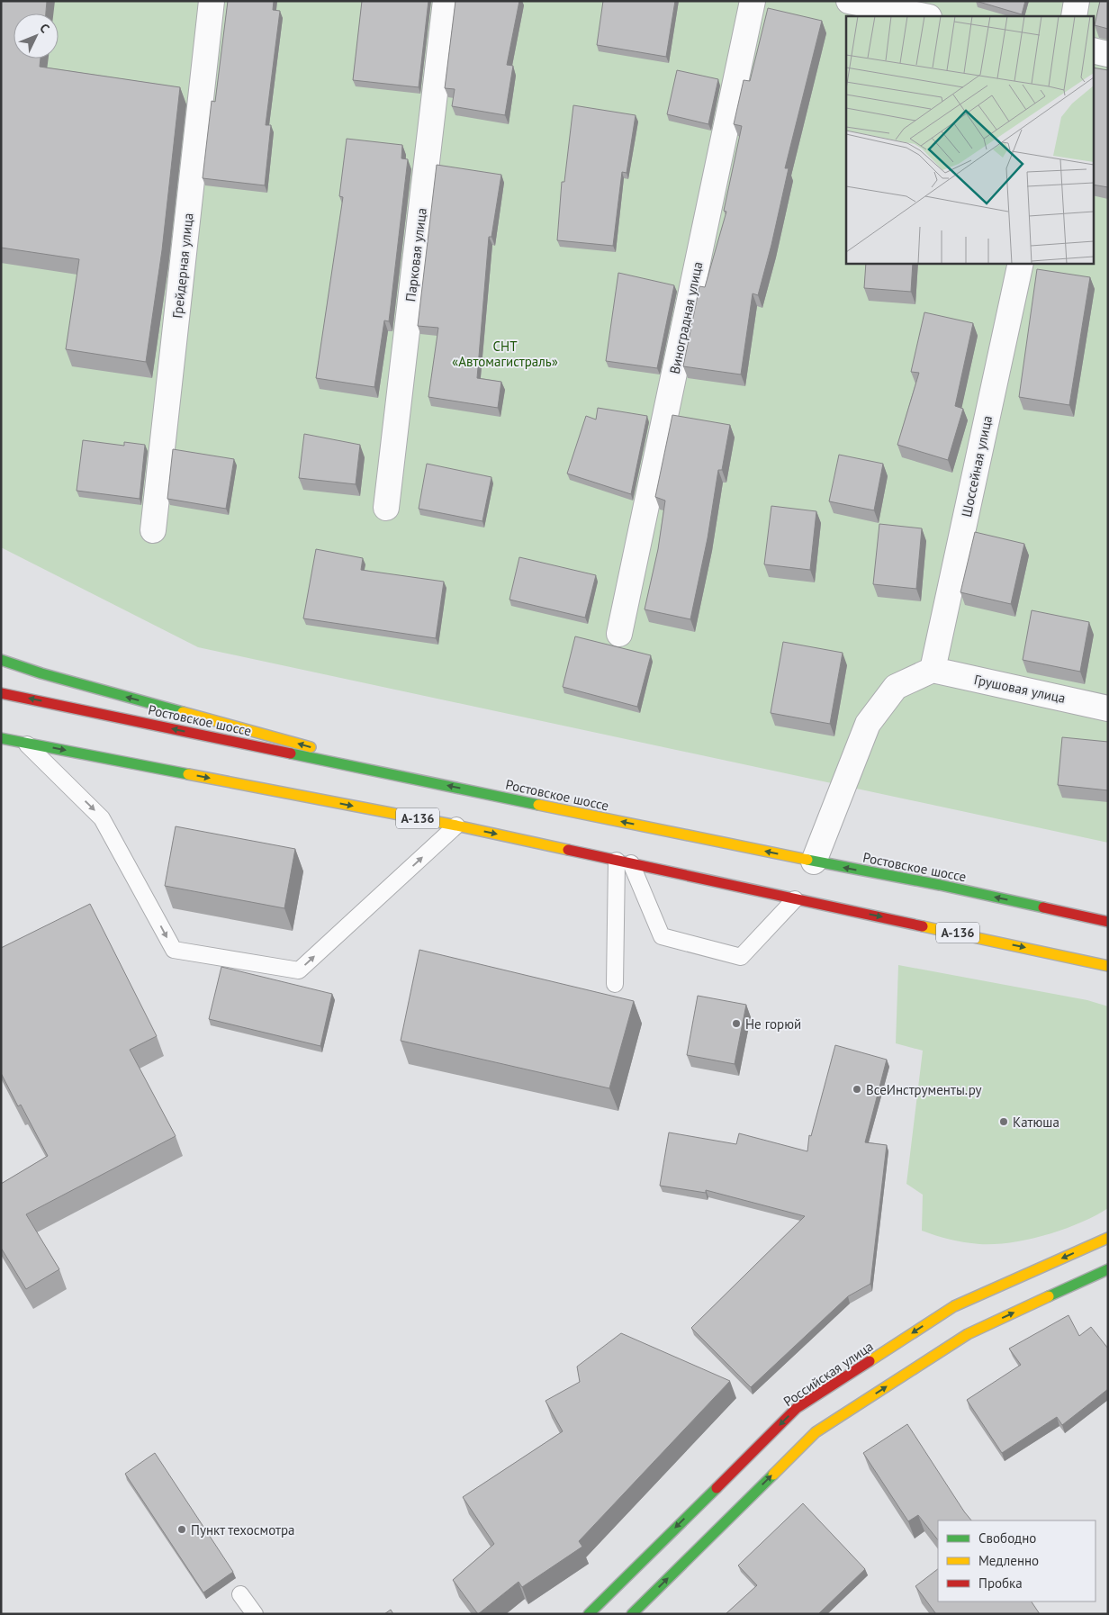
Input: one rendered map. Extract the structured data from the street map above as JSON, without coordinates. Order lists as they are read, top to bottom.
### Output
{
  "streets": {
    "main road": ["Ростовское шоссе", "А-136", "Российская улица"],
    "street": [
      "Парковая улица",
      "Грейдерная улица",
      "Виноградная улица",
      "Шоссейная улица",
      "Грушовая улица"
    ]
  },
  "crossings": [
    ["Шоссейная улица", "Грушовая улица"]
  ],
  "parks": ["СНТ «Автомагистраль»"],
  "places": [
    "Не горюй",
    "ВсеИнструменты.ру",
    "Катюша",
    "Пункт техосмотра"
  ],
  "legend": ["Свободно", "Медленно", "Пробка"],
  "north": "top right"
}
